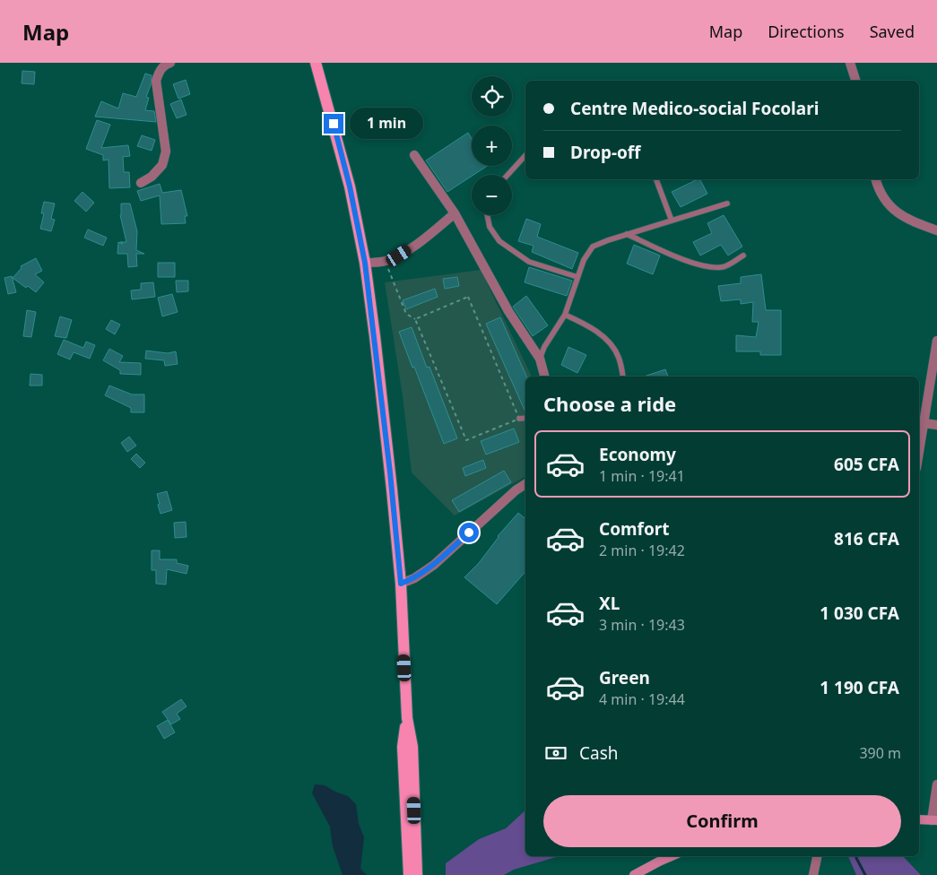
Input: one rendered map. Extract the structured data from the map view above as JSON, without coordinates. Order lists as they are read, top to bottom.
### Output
{
  "page": {
    "header": "Map",
    "nav": ["Map", "Directions", "Saved"],
    "map_buttons": ["+", "−"],
    "banner": ["Centre Medico-social Focolari", "Drop-off"],
    "bubble": "1 min",
    "heading": "Choose a ride",
    "list": [
      {
        "name": "Economy",
        "note": "1 min · 19:41",
        "value": "605 CFA"
      },
      {
        "name": "Comfort",
        "note": "2 min · 19:42",
        "value": "816 CFA"
      },
      {
        "name": "XL",
        "note": "3 min · 19:43",
        "value": "1 030 CFA"
      },
      {
        "name": "Green",
        "note": "4 min · 19:44",
        "value": "1 190 CFA"
      }
    ],
    "pay": ["Cash", "390 m"],
    "buttons": "Confirm"
  }
}
